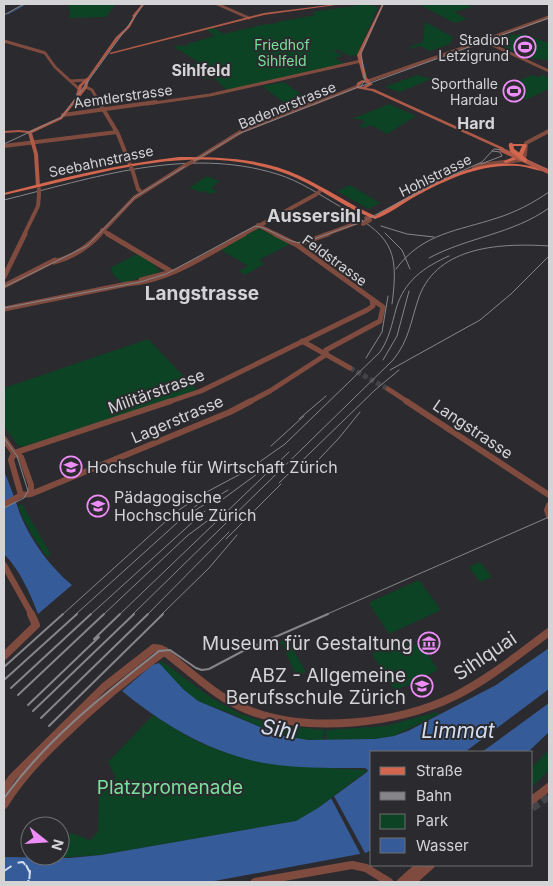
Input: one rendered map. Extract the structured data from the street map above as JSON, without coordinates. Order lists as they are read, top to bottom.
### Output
{
  "streets": {
    "main road": ["Seebahnstrasse", "Hohlstrasse"],
    "street": [
      "Aemtlerstrasse",
      "Badenerstrasse",
      "Feldstrasse",
      "Militärstrasse",
      "Lagerstrasse",
      "Langstrasse",
      "Sihlquai"
    ]
  },
  "crossings": [
    ["Badenerstrasse", "Seebahnstrasse"],
    ["Seebahnstrasse", "Hohlstrasse"],
    ["Hohlstrasse", "Feldstrasse"],
    ["Feldstrasse", "Militärstrasse"],
    ["Feldstrasse", "Lagerstrasse"],
    ["Militärstrasse", "Lagerstrasse"]
  ],
  "districts": [
    "Sihlfeld",
    "Hard",
    "Aussersihl",
    "Langstrasse"
  ],
  "water": ["Sihl", "Limmat"],
  "parks": ["Friedhof Sihlfeld", "Platzpromenade"],
  "places": {
    "sports": ["Stadion Letzigrund", "Sporthalle Hardau"],
    "school or university": ["Hochschule für Wirtschaft Zürich", "Pädagogische Hochschule Zürich", "ABZ - Allgemeine Berufsschule Zürich"],
    "museum": ["Museum für Gestaltung"]
  },
  "legend": [
    "Straße",
    "Bahn",
    "Park",
    "Wasser"
  ],
  "north": "right"
}
